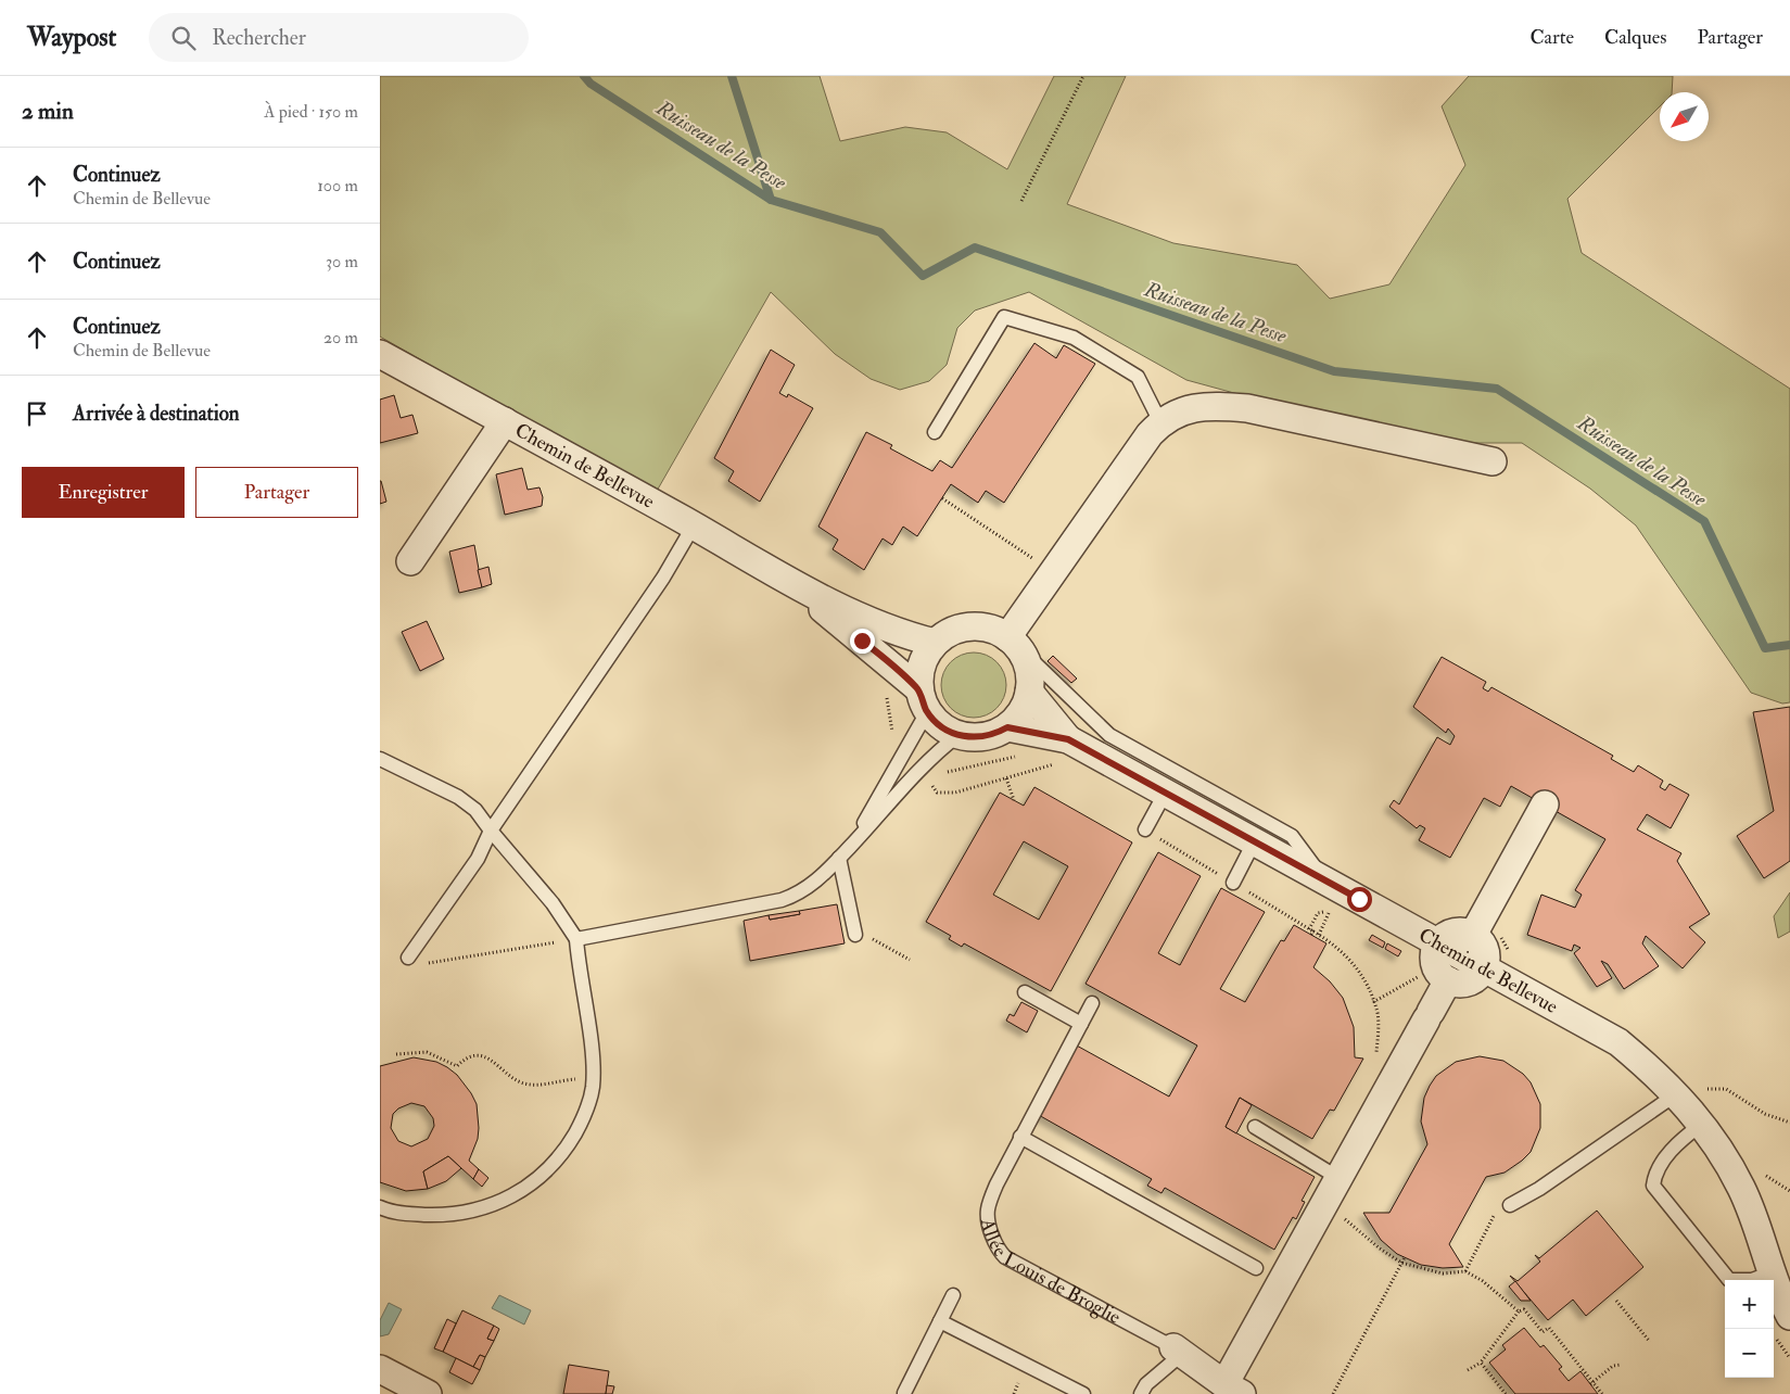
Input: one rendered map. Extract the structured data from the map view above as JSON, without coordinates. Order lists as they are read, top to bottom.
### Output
{
  "streets": {
    "street": ["Chemin de Bellevue", "Allée Louis de Broglie"]
  },
  "water": ["Ruisseau de la Pesse"],
  "north": "bottom left",
  "page": {
    "header": "Waypost",
    "search": "Rechercher",
    "nav": ["Carte", "Calques", "Partager"],
    "heading": ["2 min", "À pied · 150 m"],
    "list": [
      ["Continuez", "Chemin de Bellevue", "100 m"],
      ["Continuez", "30 m"],
      ["Continuez", "Chemin de Bellevue", "20 m"],
      "Arrivée à destination"
    ],
    "buttons": ["Enregistrer", "Partager"],
    "map_buttons": ["+", "−"]
  }
}
